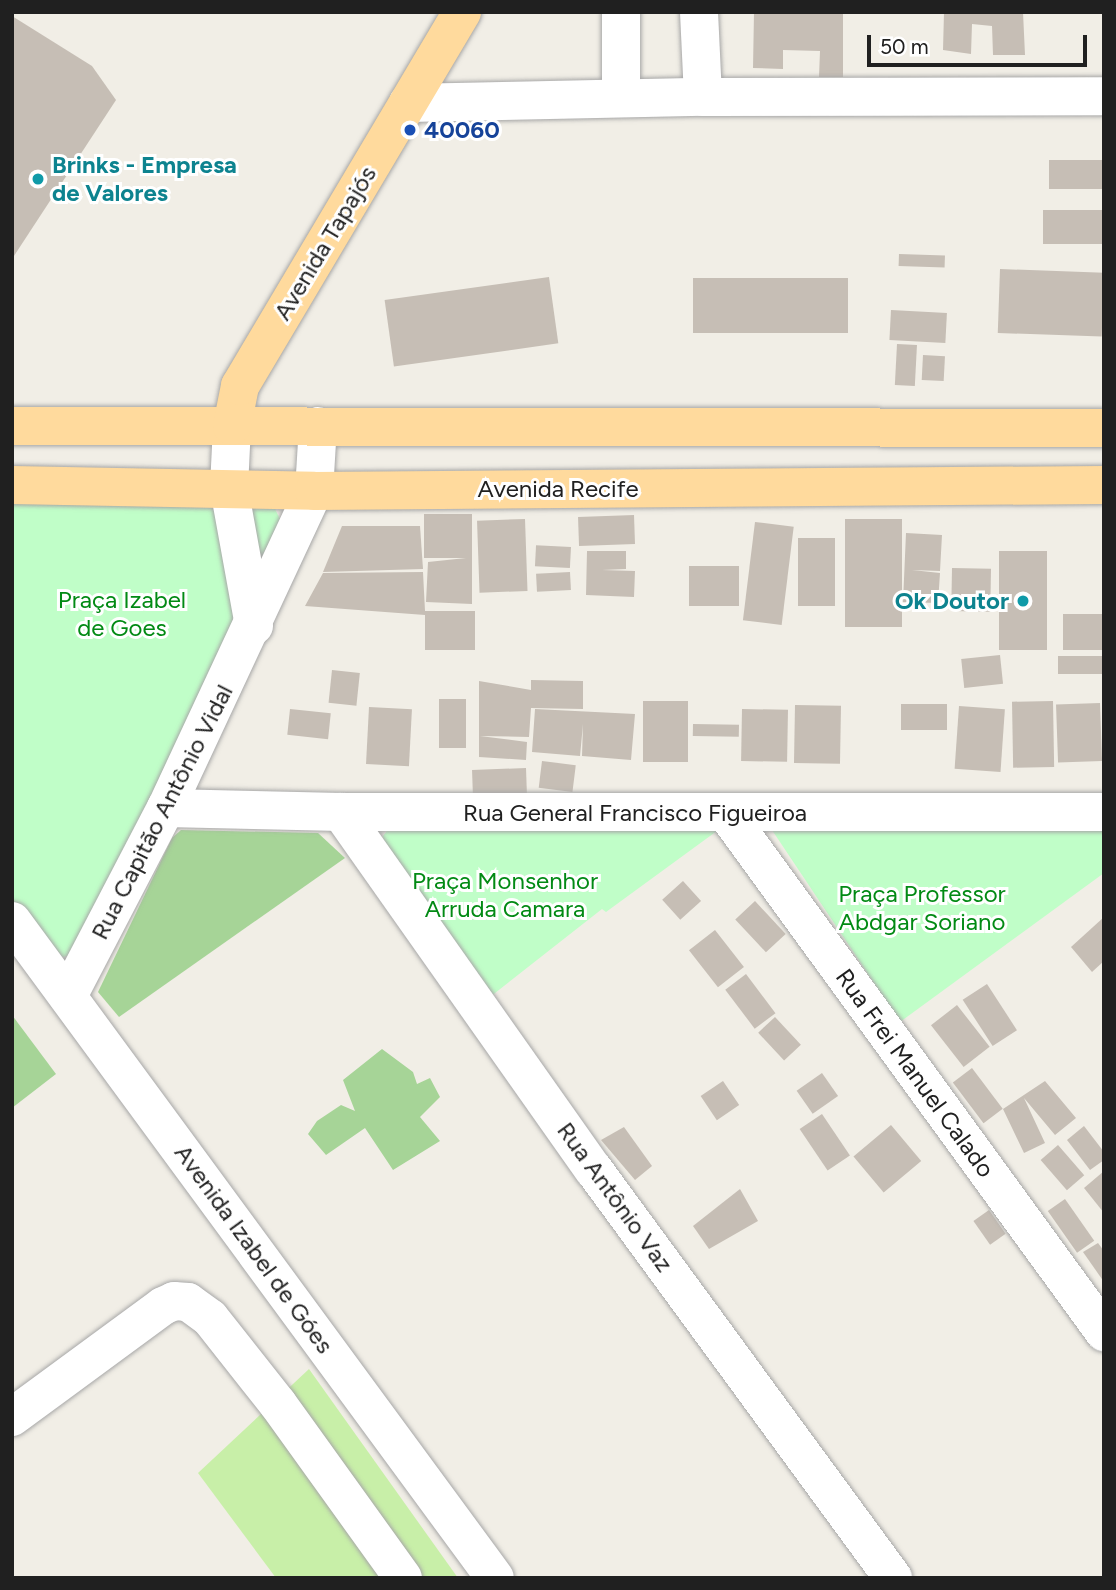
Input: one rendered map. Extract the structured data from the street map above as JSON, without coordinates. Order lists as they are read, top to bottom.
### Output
{
  "streets": {
    "main road": ["Avenida Tapajós", "Avenida Recife"],
    "street": [
      "Rua Capitão Antônio Vidal",
      "Rua General Francisco Figueiroa",
      "Rua Frei Manuel Calado",
      "Rua Antônio Vaz",
      "Avenida Izabel de Góes"
    ]
  },
  "crossings": [
    ["Avenida Tapajós", "Avenida Recife"],
    ["Avenida Recife", "Rua Capitão Antônio Vidal"],
    ["Rua Capitão Antônio Vidal", "Rua General Francisco Figueiroa"],
    ["Rua Capitão Antônio Vidal", "Avenida Izabel de Góes"],
    ["Rua General Francisco Figueiroa", "Rua Frei Manuel Calado"],
    ["Rua General Francisco Figueiroa", "Rua Antônio Vaz"]
  ],
  "parks": ["Praça Izabel de Goes", "Praça Monsenhor Arruda Camara", "Praça Professor Abdgar Soriano"],
  "places": ["40060", "Brinks - Empresa de Valores", "Ok Doutor"],
  "scale_bar": "50 m"
}
